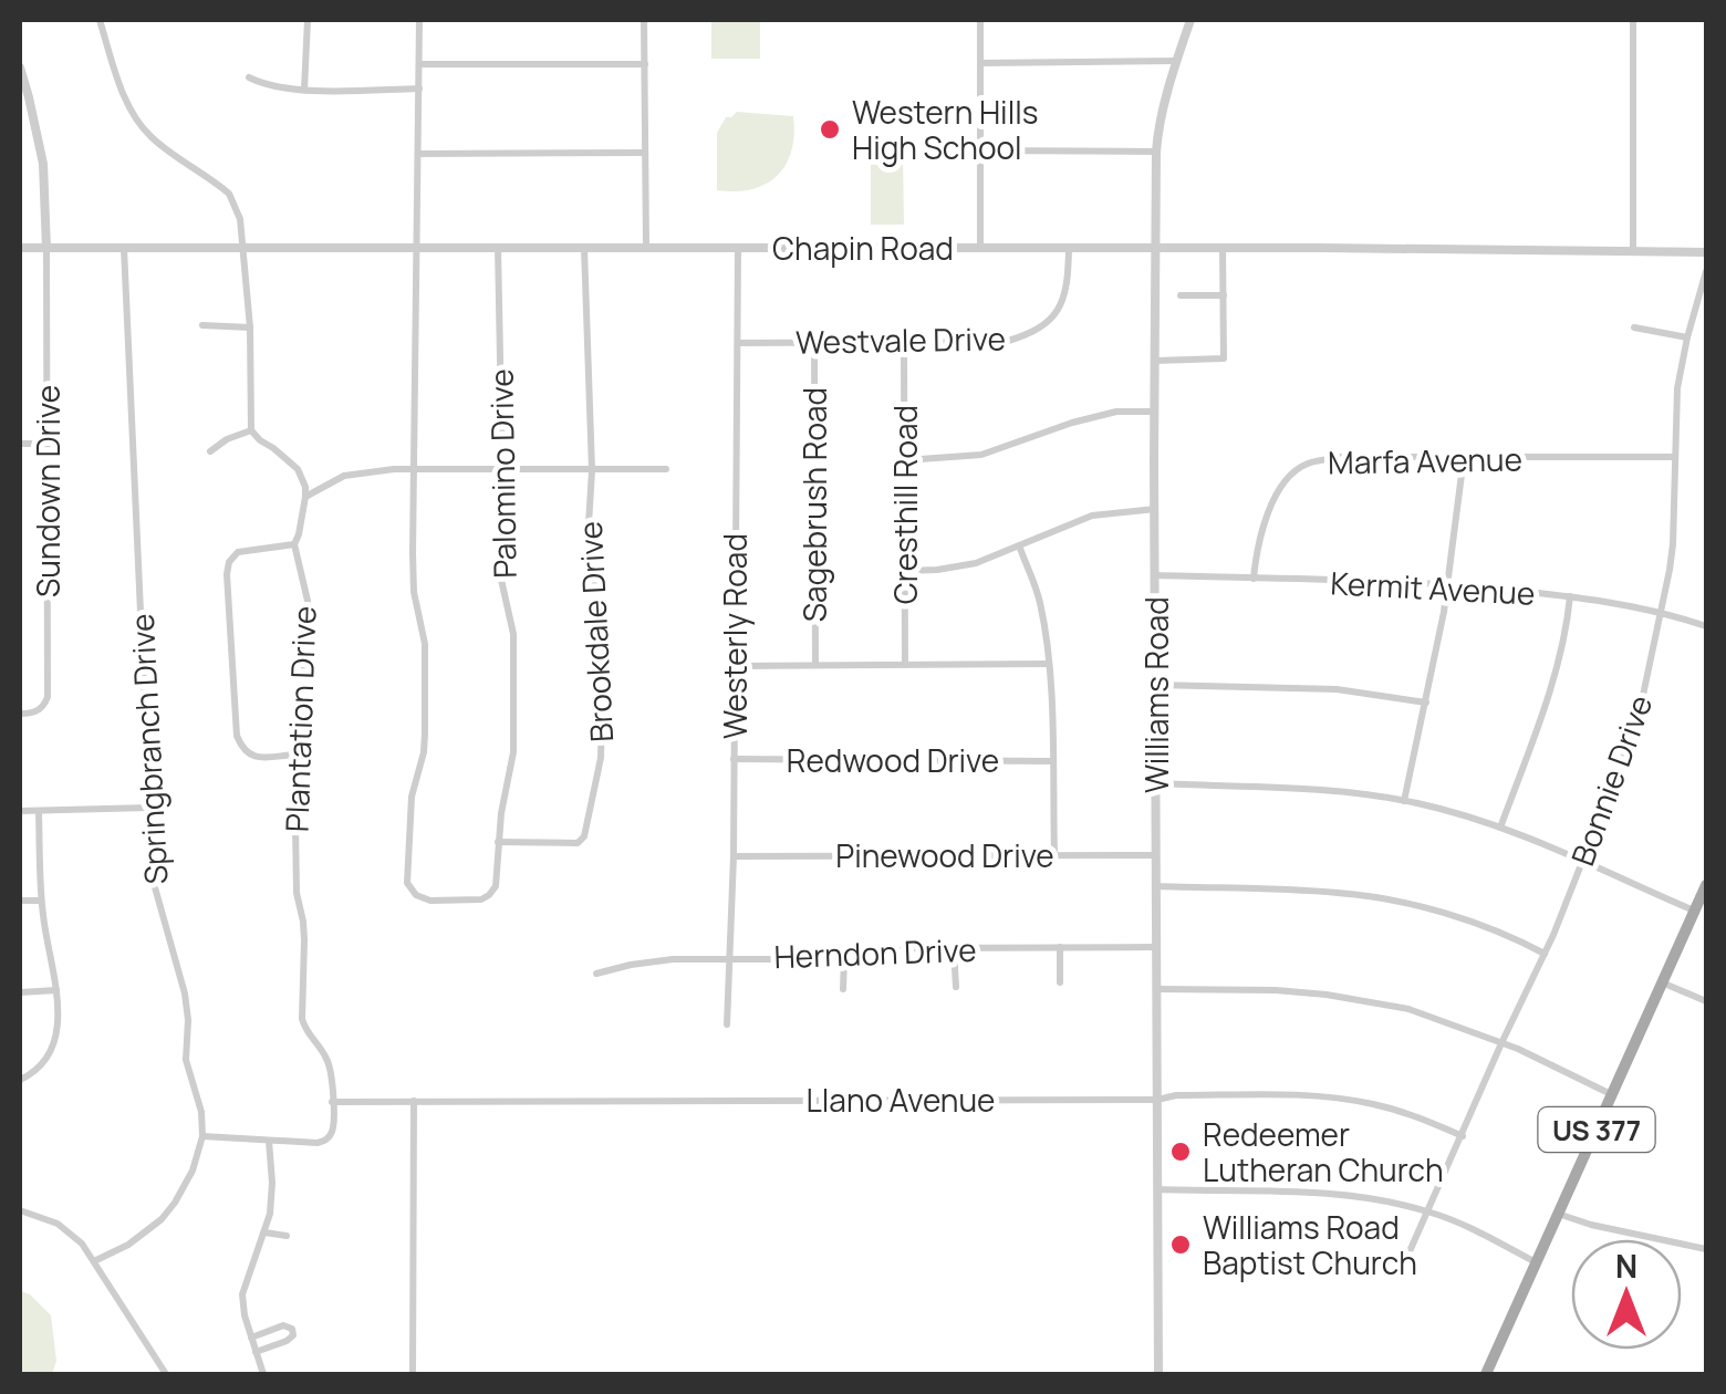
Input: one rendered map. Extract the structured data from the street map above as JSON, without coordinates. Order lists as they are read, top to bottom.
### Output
{
  "streets": {
    "main road": ["US 377"],
    "street": [
      "Chapin Road",
      "Westvale Drive",
      "Marfa Avenue",
      "Palomino Drive",
      "Sundown Drive",
      "Sagebrush Road",
      "Cresthill Road",
      "Kermit Avenue",
      "Brookdale Drive",
      "Westerly Road",
      "Williams Road",
      "Plantation Drive",
      "Springbranch Drive",
      "Redwood Drive",
      "Bonnie Drive",
      "Pinewood Drive",
      "Herndon Drive",
      "Llano Avenue"
    ]
  },
  "crossings": [
    ["Chapin Road", "Westvale Drive"],
    ["Chapin Road", "Palomino Drive"],
    ["Chapin Road", "Sundown Drive"],
    ["Chapin Road", "Westerly Road"],
    ["Chapin Road", "Williams Road"],
    ["Chapin Road", "Springbranch Drive"],
    ["Westvale Drive", "Sagebrush Road"],
    ["Westvale Drive", "Cresthill Road"],
    ["Westvale Drive", "Westerly Road"],
    ["Marfa Avenue", "Kermit Avenue"],
    ["Marfa Avenue", "Bonnie Drive"],
    ["Palomino Drive", "Brookdale Drive"],
    ["Kermit Avenue", "Williams Road"],
    ["Kermit Avenue", "Bonnie Drive"],
    ["Westerly Road", "Redwood Drive"],
    ["Westerly Road", "Pinewood Drive"],
    ["Westerly Road", "Herndon Drive"],
    ["Williams Road", "Pinewood Drive"],
    ["Williams Road", "Herndon Drive"],
    ["Williams Road", "Llano Avenue"],
    ["Plantation Drive", "Llano Avenue"],
    ["Bonnie Drive", "Llano Avenue"]
  ],
  "places": ["Western Hills High School", "Redeemer Lutheran Church", "Williams Road Baptist Church"],
  "north": "top"
}
